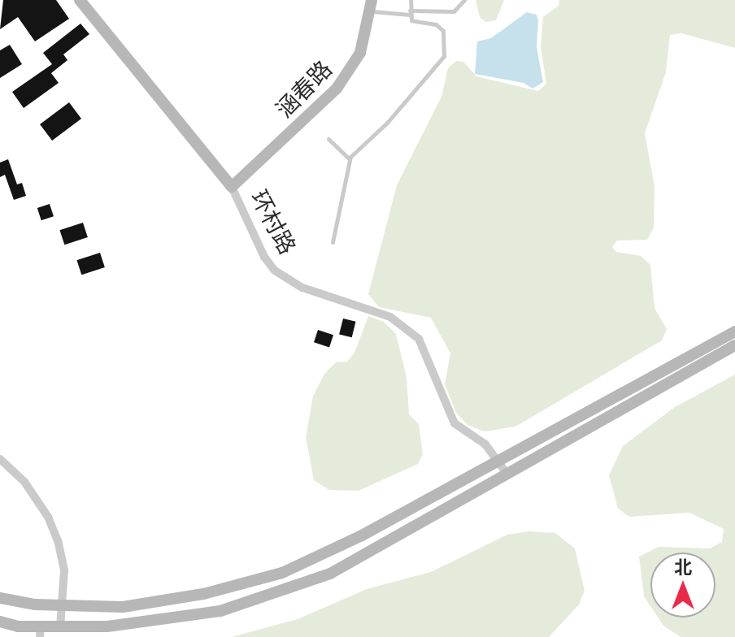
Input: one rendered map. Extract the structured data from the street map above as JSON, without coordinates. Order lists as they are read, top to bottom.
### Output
{
  "streets": {
    "main road": ["涵春路", "环村路"]
  },
  "crossings": [
    ["涵春路", "环村路"]
  ],
  "north": "top"
}
